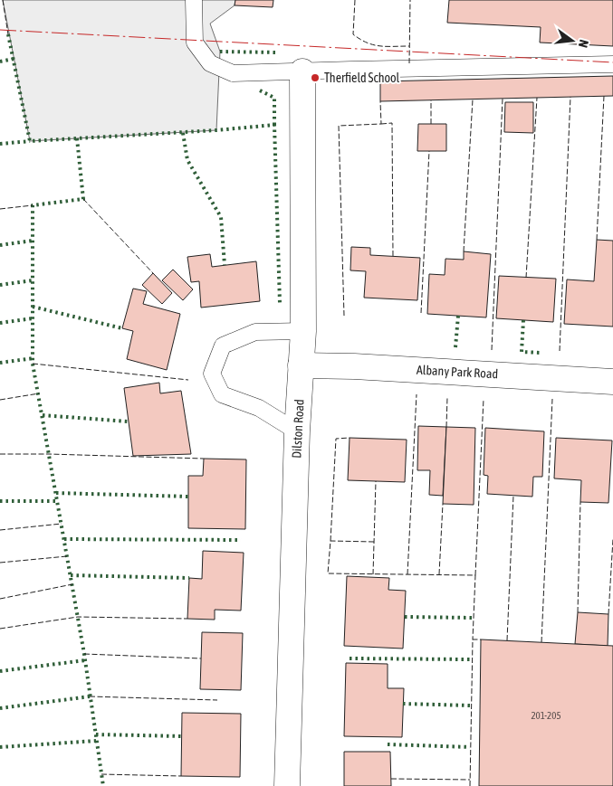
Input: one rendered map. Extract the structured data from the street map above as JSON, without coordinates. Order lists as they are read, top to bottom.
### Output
{
  "streets": {
    "street": ["Albany Park Road", "Dilston Road"]
  },
  "crossings": [
    ["Albany Park Road", "Dilston Road"]
  ],
  "places": ["Therfield School"],
  "house_numbers": ["201-205"],
  "north": "right"
}
